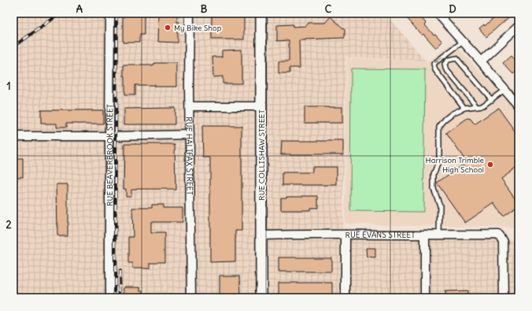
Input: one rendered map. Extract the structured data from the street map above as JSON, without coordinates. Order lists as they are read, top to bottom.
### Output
{
  "streets": {
    "street": [
      "RUE BEAVERBROOK STREET",
      "RUE HALIFAX STREET",
      "RUE COLLISHAW STREET",
      "RUE EVANS STREET"
    ]
  },
  "crossings": [
    ["RUE COLLISHAW STREET", "RUE EVANS STREET"]
  ],
  "places": ["My Bike Shop", "Harrison Trimble High School"],
  "grid": {
    "columns": [
      "A",
      "B",
      "C",
      "D"
    ],
    "rows": ["1", "2"]
  }
}
